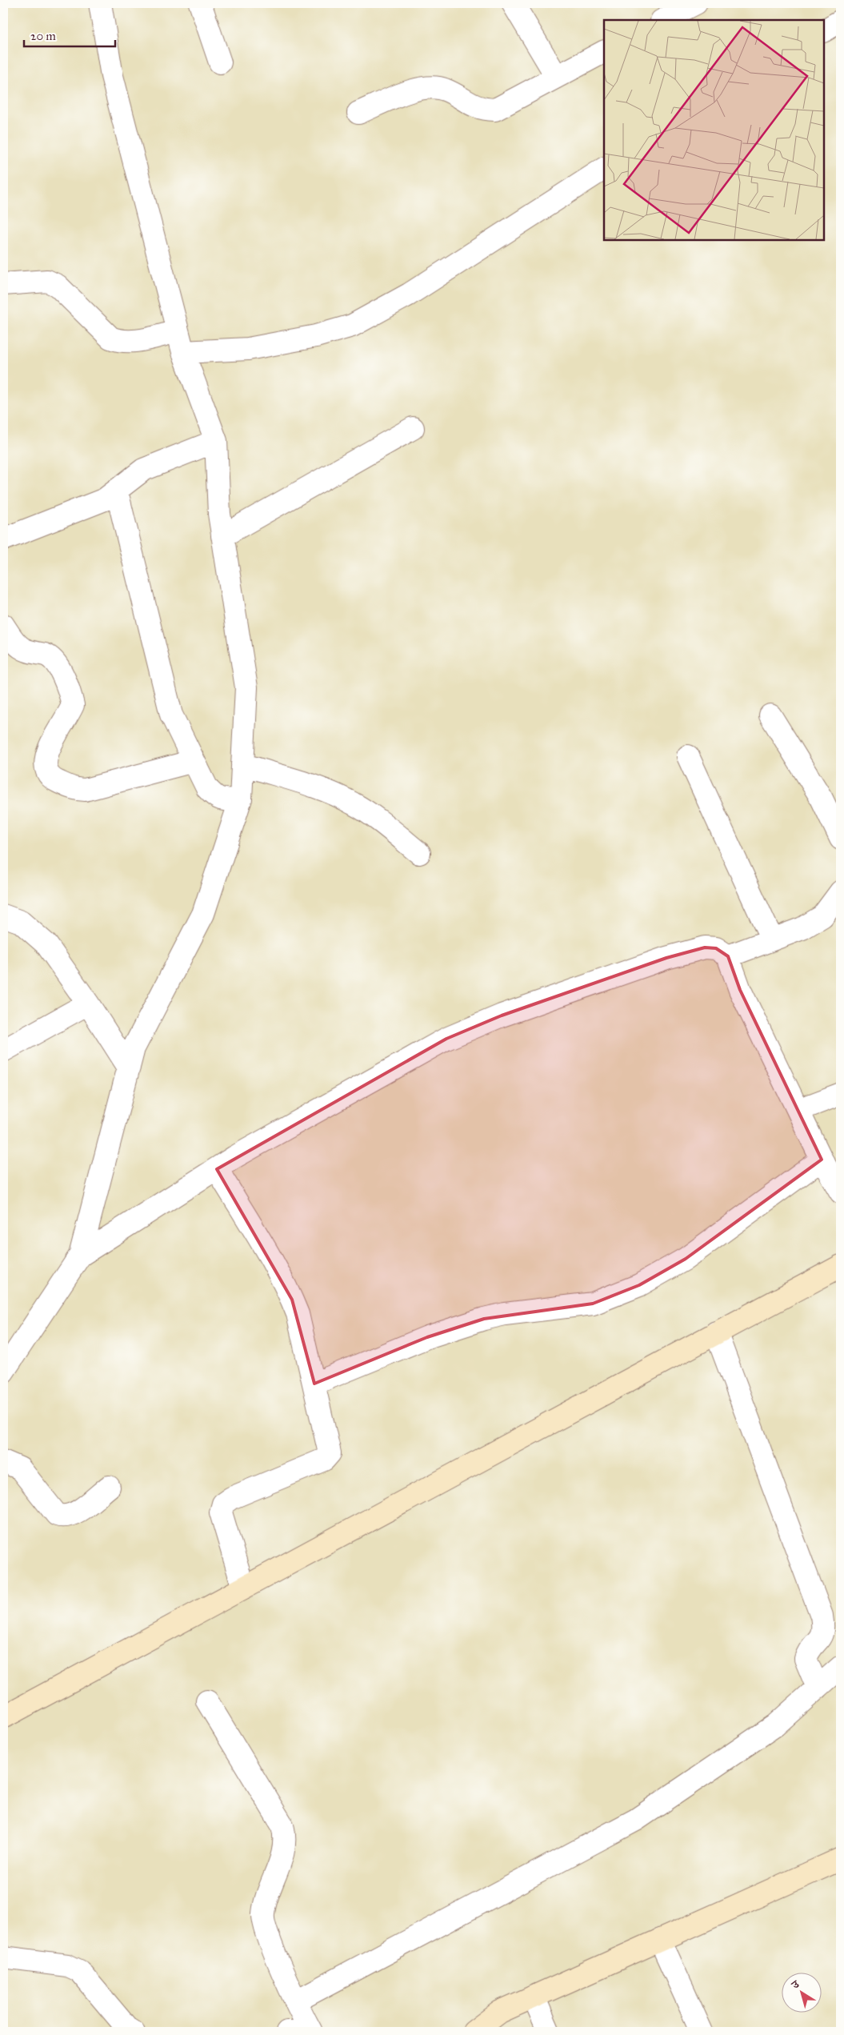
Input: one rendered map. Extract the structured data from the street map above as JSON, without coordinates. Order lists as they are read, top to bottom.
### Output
{
  "scale_bar": "20 m",
  "north": "top left"
}
